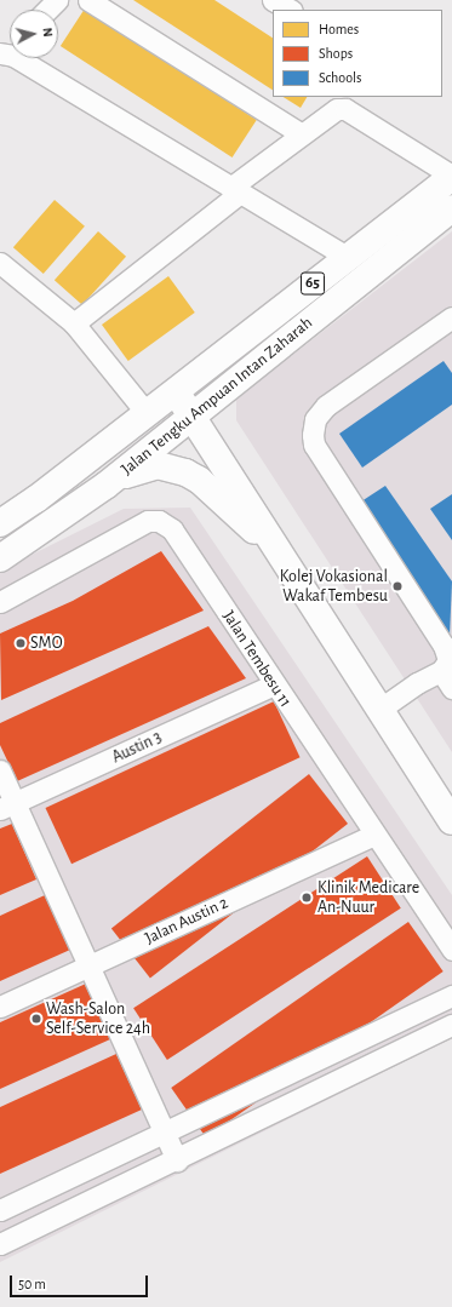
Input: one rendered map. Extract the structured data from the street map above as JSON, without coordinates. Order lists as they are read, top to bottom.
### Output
{
  "streets": {
    "main road": ["65", "Jalan Tengku Ampuan Intan Zaharah"],
    "street": ["Jalan Tembesu 11", "Austin 3", "Jalan Austin 2"]
  },
  "crossings": [
    ["Jalan Tembesu 11", "Austin 3"],
    ["Jalan Tembesu 11", "Jalan Austin 2"]
  ],
  "places": [
    "Kolej Vokasional Wakaf Tembesu",
    "SMO",
    "Klinik Medicare An-Nuur",
    "Wash-Salon Self-Service 24h"
  ],
  "legend": ["Homes", "Shops", "Schools"],
  "scale_bar": "50 m",
  "north": "right"
}
